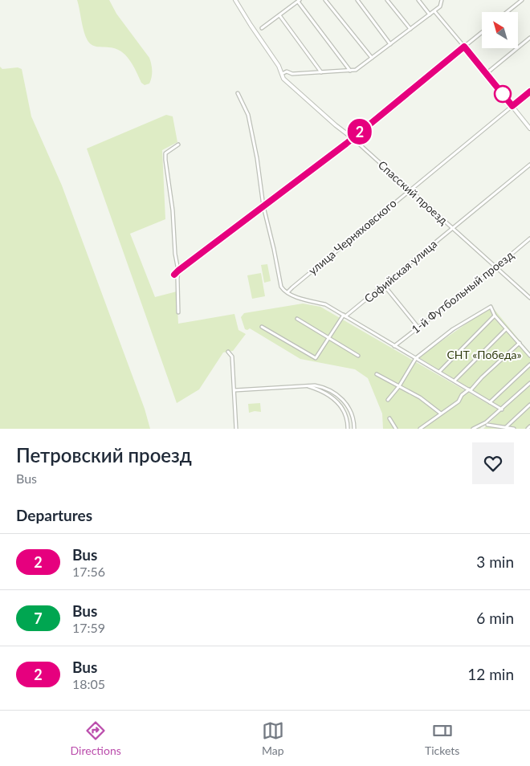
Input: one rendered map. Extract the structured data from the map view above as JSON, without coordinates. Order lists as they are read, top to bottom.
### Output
{
  "streets": {
    "street": [
      "Спасский проезд",
      "улица Черняховского",
      "Софийская улица",
      "1-й Футбольный проезд"
    ]
  },
  "crossings": [
    ["Спасский проезд", "улица Черняховского"],
    ["Спасский проезд", "Софийская улица"],
    ["Спасский проезд", "1-й Футбольный проезд"]
  ],
  "parks": ["СНТ «Победа»"],
  "lines": ["bus line 2"],
  "north": "top left",
  "page": {
    "on_map": "2",
    "heading": [
      ["Петровский проезд", "Bus"],
      "Departures"
    ],
    "list": [
      {
        "mark": "2",
        "name": "Bus",
        "note": "17:56",
        "value": "3 min"
      },
      {
        "mark": "7",
        "name": "Bus",
        "note": "17:59",
        "value": "6 min"
      },
      {
        "mark": "2",
        "name": "Bus",
        "note": "18:05",
        "value": "12 min"
      }
    ],
    "tabs": ["Directions", "Map", "Tickets"]
  }
}
